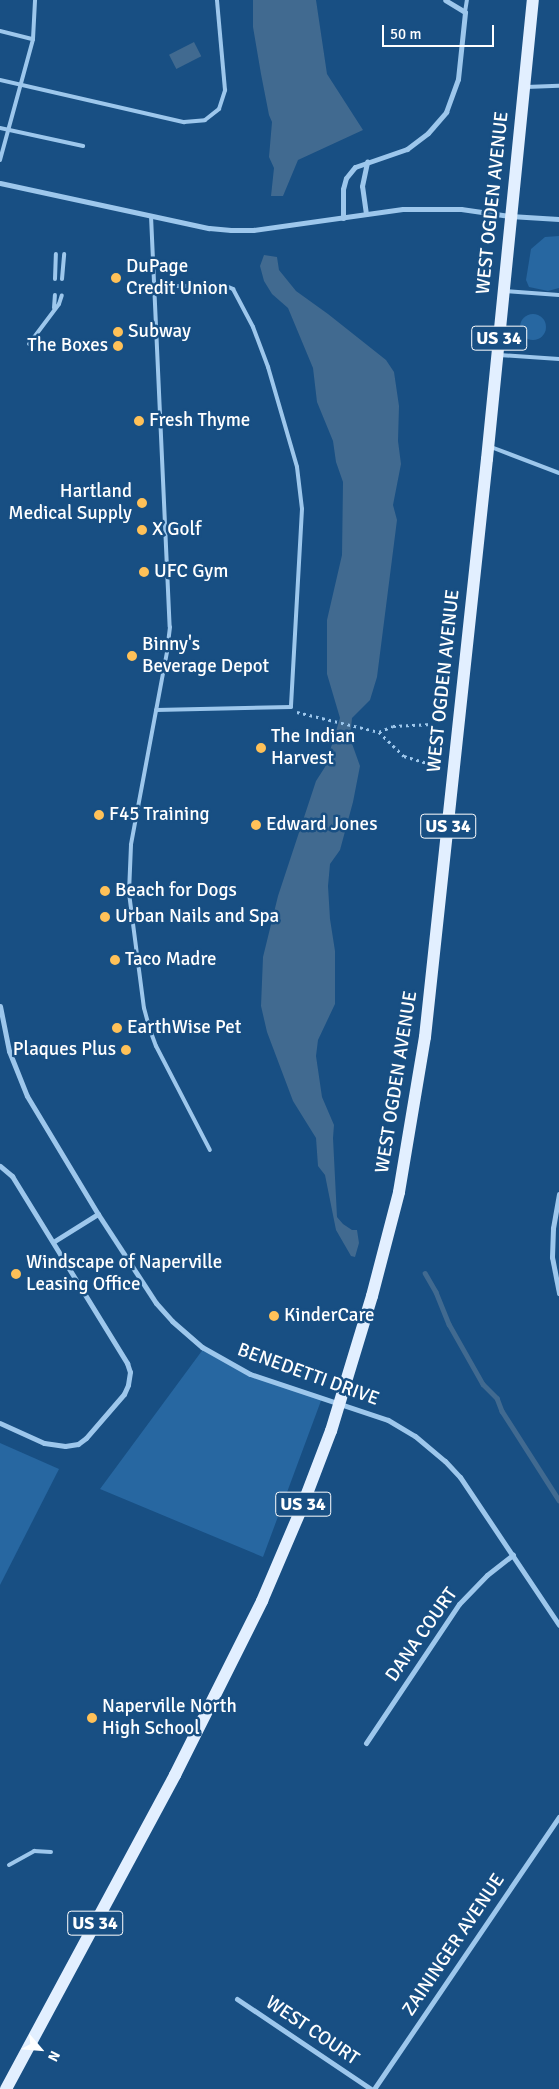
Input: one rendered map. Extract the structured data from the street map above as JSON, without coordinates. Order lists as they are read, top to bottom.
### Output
{
  "streets": {
    "main road": ["WEST OGDEN AVENUE", "US 34"],
    "street": [
      "BENEDETTI DRIVE",
      "DANA COURT",
      "ZAININGER AVENUE",
      "WEST COURT"
    ]
  },
  "crossings": [
    ["WEST OGDEN AVENUE", "BENEDETTI DRIVE"],
    ["BENEDETTI DRIVE", "DANA COURT"]
  ],
  "places": [
    "DuPage Credit Union",
    "Subway",
    "The Boxes",
    "Fresh Thyme",
    "Hartland Medical Supply",
    "X Golf",
    "UFC Gym",
    "Binny's Beverage Depot",
    "The Indian Harvest",
    "F45 Training",
    "Edward Jones",
    "Beach for Dogs",
    "Urban Nails and Spa",
    "Taco Madre",
    "EarthWise Pet",
    "Plaques Plus",
    "Windscape of Naperville Leasing Office",
    "KinderCare",
    "Naperville North High School"
  ],
  "scale_bar": "50 m",
  "north": "bottom right"
}
